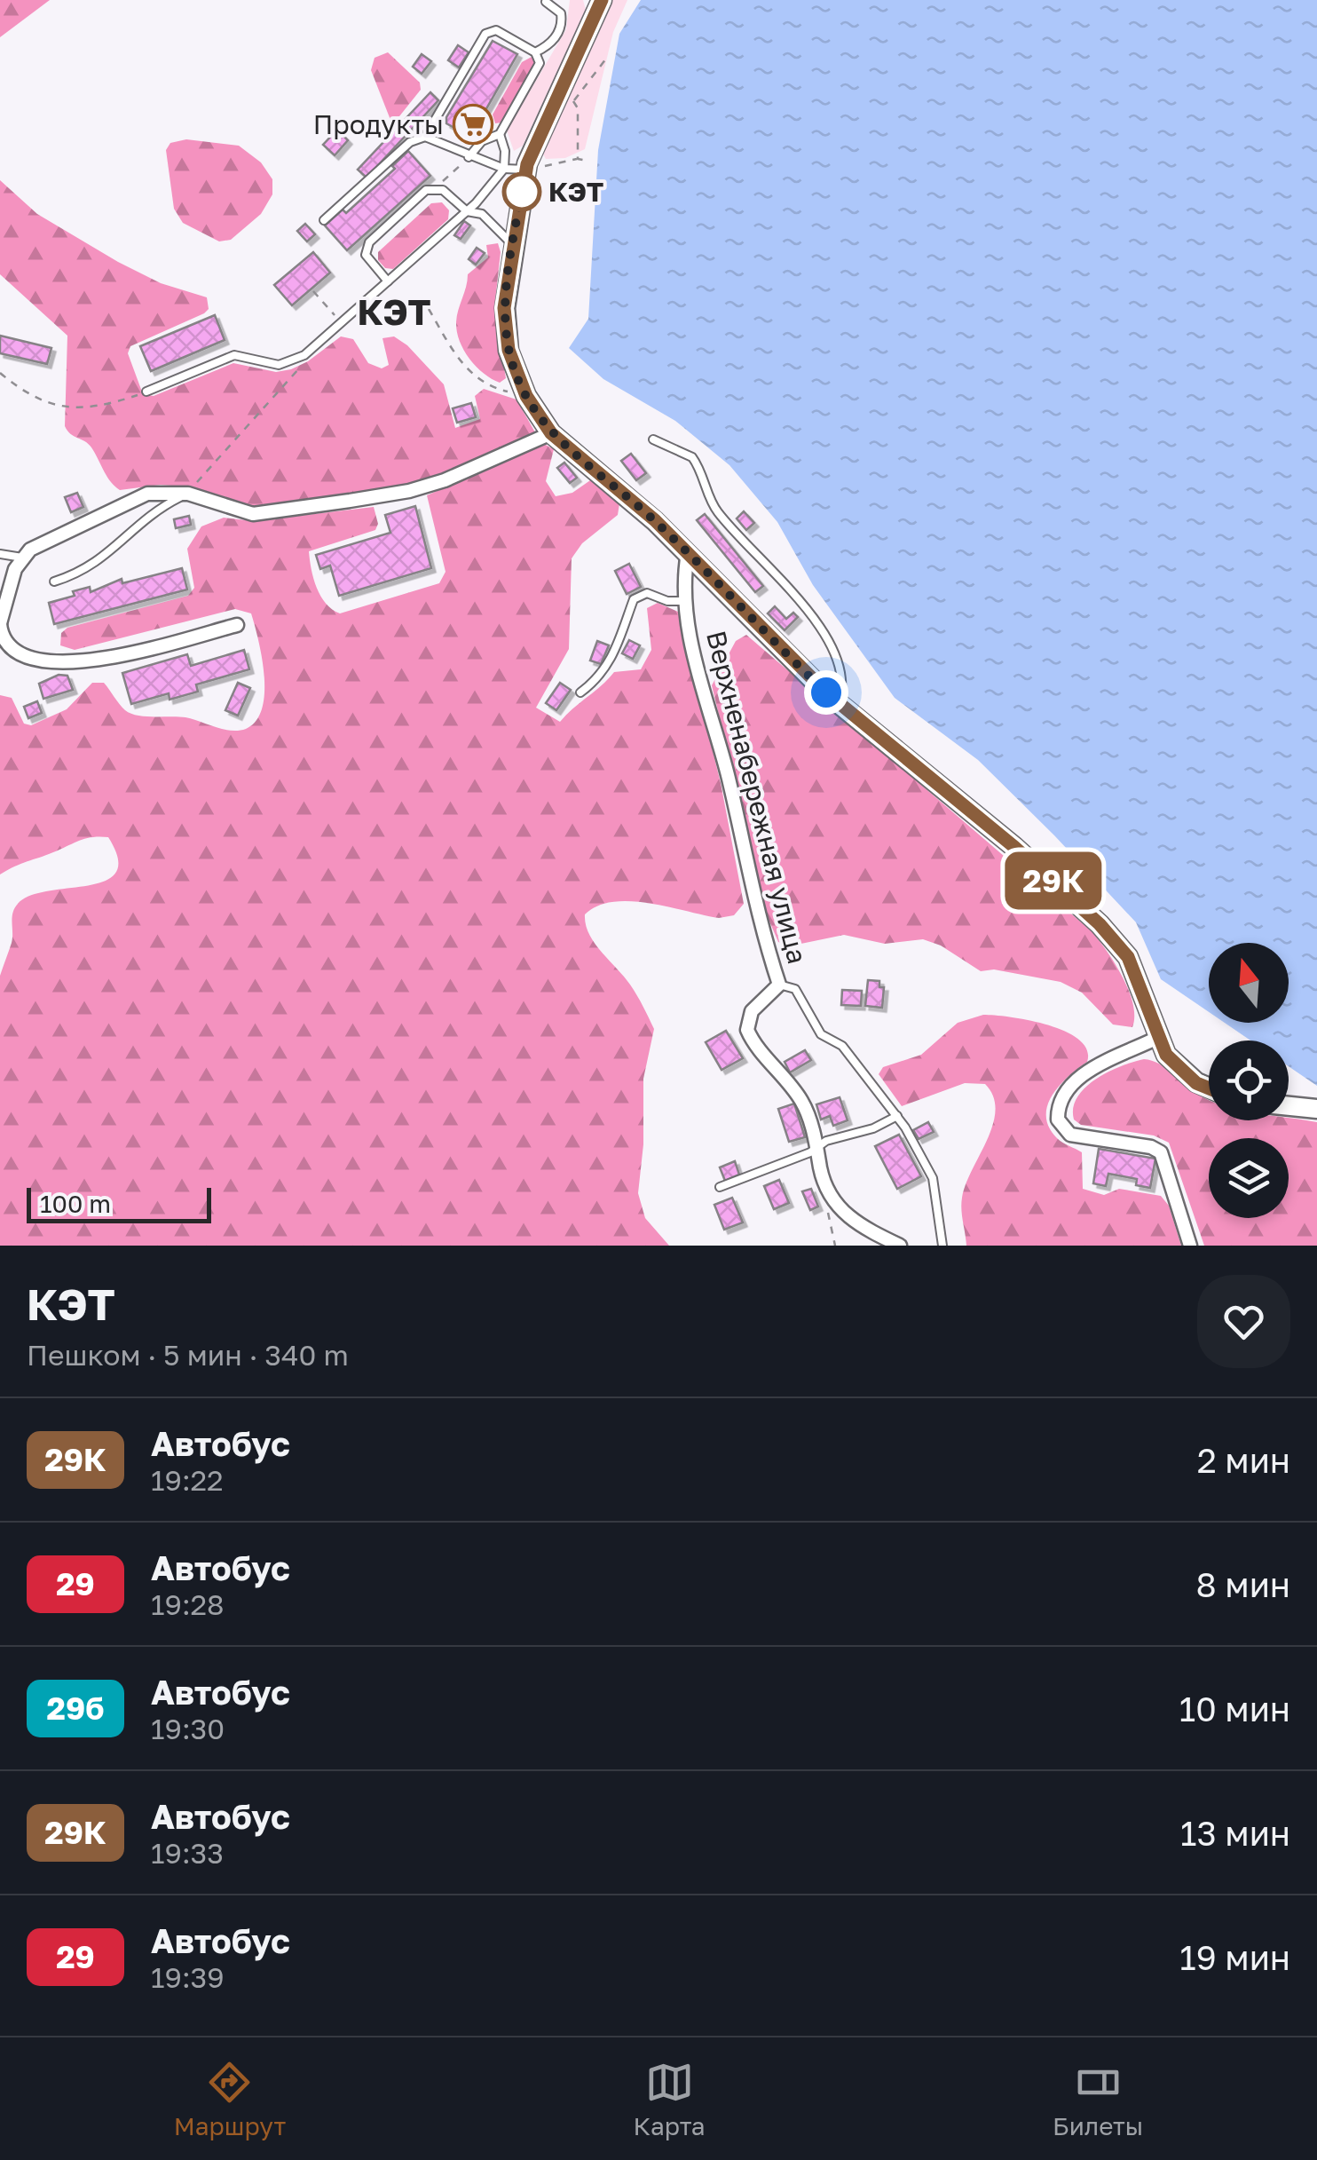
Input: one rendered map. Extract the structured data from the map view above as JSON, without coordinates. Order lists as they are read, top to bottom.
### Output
{
  "streets": {
    "street": ["Верхненабережная улица"]
  },
  "districts": ["КЭТ"],
  "places": {
    "supermarket": ["Продукты"],
    "other": ["КЭТ"]
  },
  "lines": ["bus line 29К"],
  "scale_bar": "100 m",
  "north": "top",
  "page": {
    "on_map": "29К",
    "scale": "100 m",
    "heading": ["КЭТ", "Пешком · 5 мин · 340 m"],
    "list": [
      {
        "mark": "29К",
        "name": "Автобус",
        "note": "19:22",
        "value": "2 мин"
      },
      {
        "mark": "29",
        "name": "Автобус",
        "note": "19:28",
        "value": "8 мин"
      },
      {
        "mark": "29б",
        "name": "Автобус",
        "note": "19:30",
        "value": "10 мин"
      },
      {
        "mark": "29К",
        "name": "Автобус",
        "note": "19:33",
        "value": "13 мин"
      },
      {
        "mark": "29",
        "name": "Автобус",
        "note": "19:39",
        "value": "19 мин"
      }
    ],
    "tabs": ["Маршрут", "Карта", "Билеты"]
  }
}
